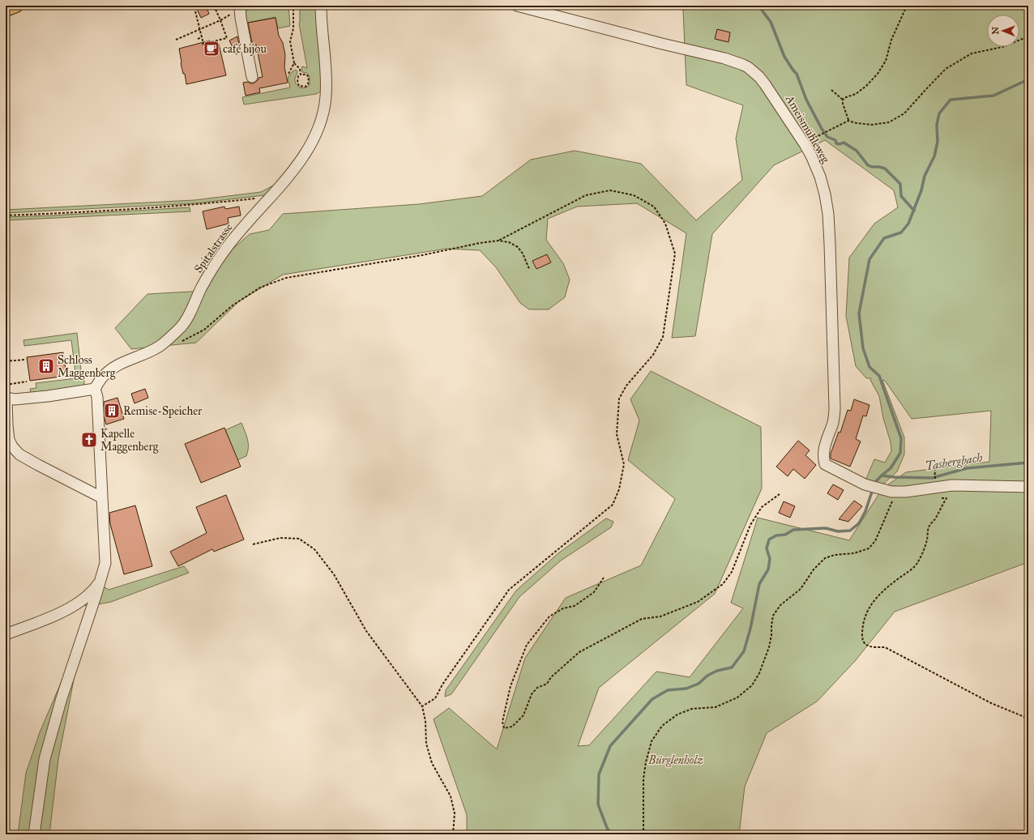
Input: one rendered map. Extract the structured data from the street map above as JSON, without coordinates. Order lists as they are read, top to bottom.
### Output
{
  "streets": {
    "street": ["Ameismühleweg", "Spitalstrasse"]
  },
  "water": ["Tasbergbach"],
  "parks": ["Bürglenholz"],
  "places": {
    "cafe": ["café bijou"],
    "building": ["Schloss Maggenberg", "Remise-Speicher"],
    "church": ["Kapelle Maggenberg"]
  },
  "north": "left"
}
